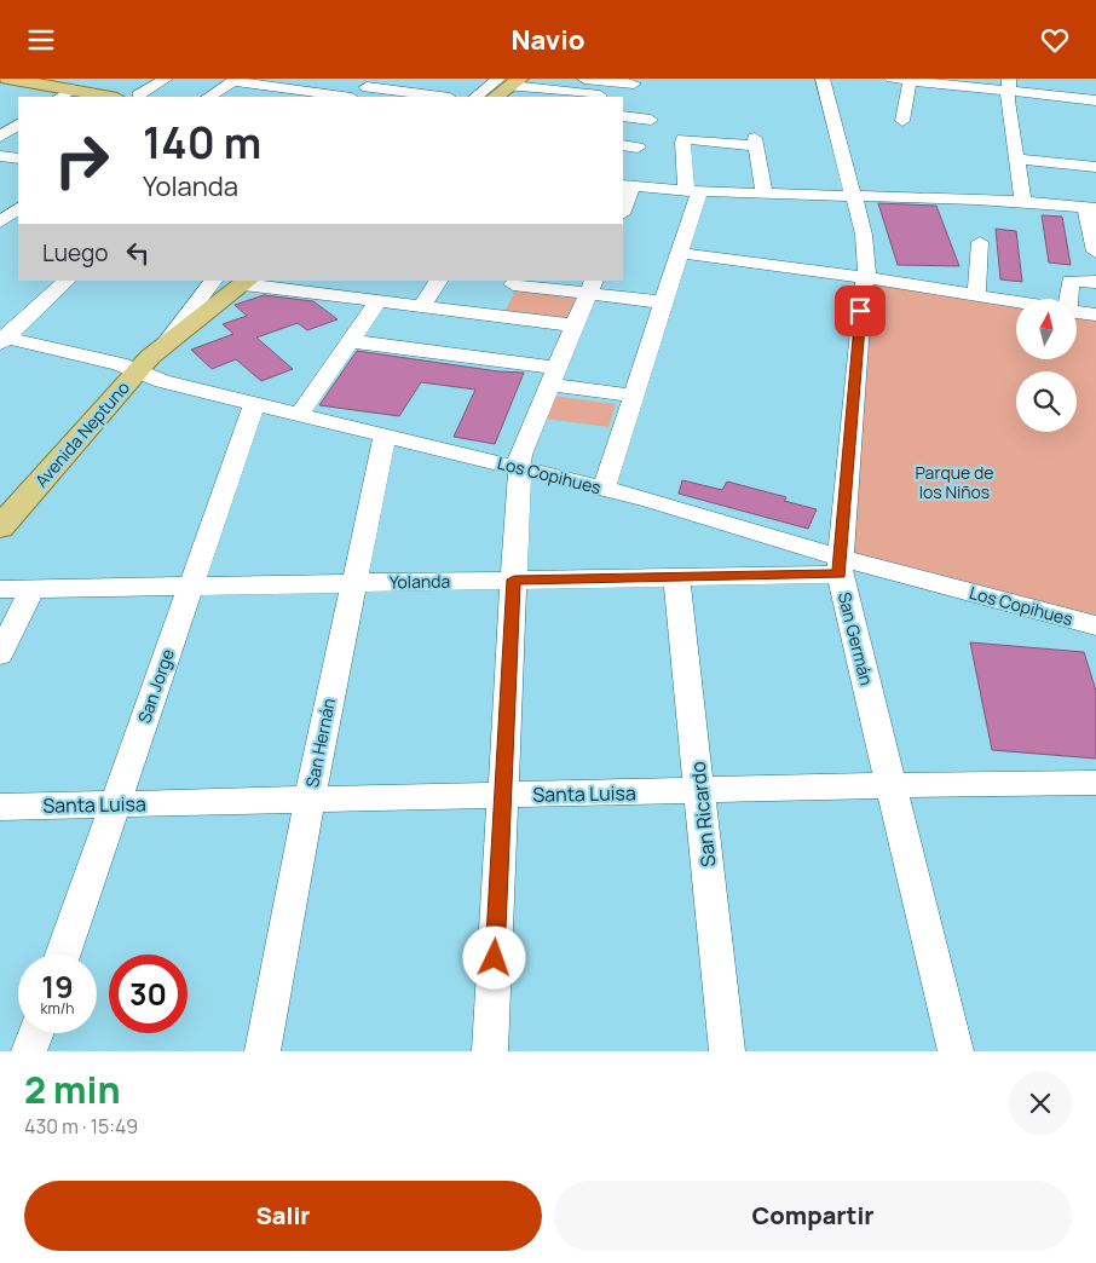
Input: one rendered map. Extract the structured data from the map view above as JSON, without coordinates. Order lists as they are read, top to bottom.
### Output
{
  "streets": {
    "main road": ["Avenida Neptuno"],
    "street": [
      "Los Copihues",
      "Yolanda",
      "San Germán",
      "San Jorge",
      "San Hernán",
      "Santa Luisa",
      "San Ricardo"
    ]
  },
  "crossings": [
    ["Avenida Neptuno", "Los Copihues"],
    ["Los Copihues", "Yolanda"],
    ["Los Copihues", "San Germán"],
    ["Los Copihues", "San Jorge"],
    ["Los Copihues", "San Hernán"],
    ["Yolanda", "San Germán"],
    ["Yolanda", "San Jorge"],
    ["Yolanda", "San Hernán"],
    ["Yolanda", "San Ricardo"],
    ["San Germán", "Santa Luisa"],
    ["San Jorge", "Santa Luisa"],
    ["San Hernán", "Santa Luisa"],
    ["Santa Luisa", "San Ricardo"]
  ],
  "parks": ["Parque de los Niños"],
  "north": "top",
  "page": {
    "header": "Navio",
    "turn": ["140 m", "Yolanda"],
    "then": "Luego",
    "speed": "19 km/h",
    "limit": "30",
    "heading": ["2 min", "430 m · 15:49"],
    "buttons": ["Salir", "Compartir"]
  }
}
